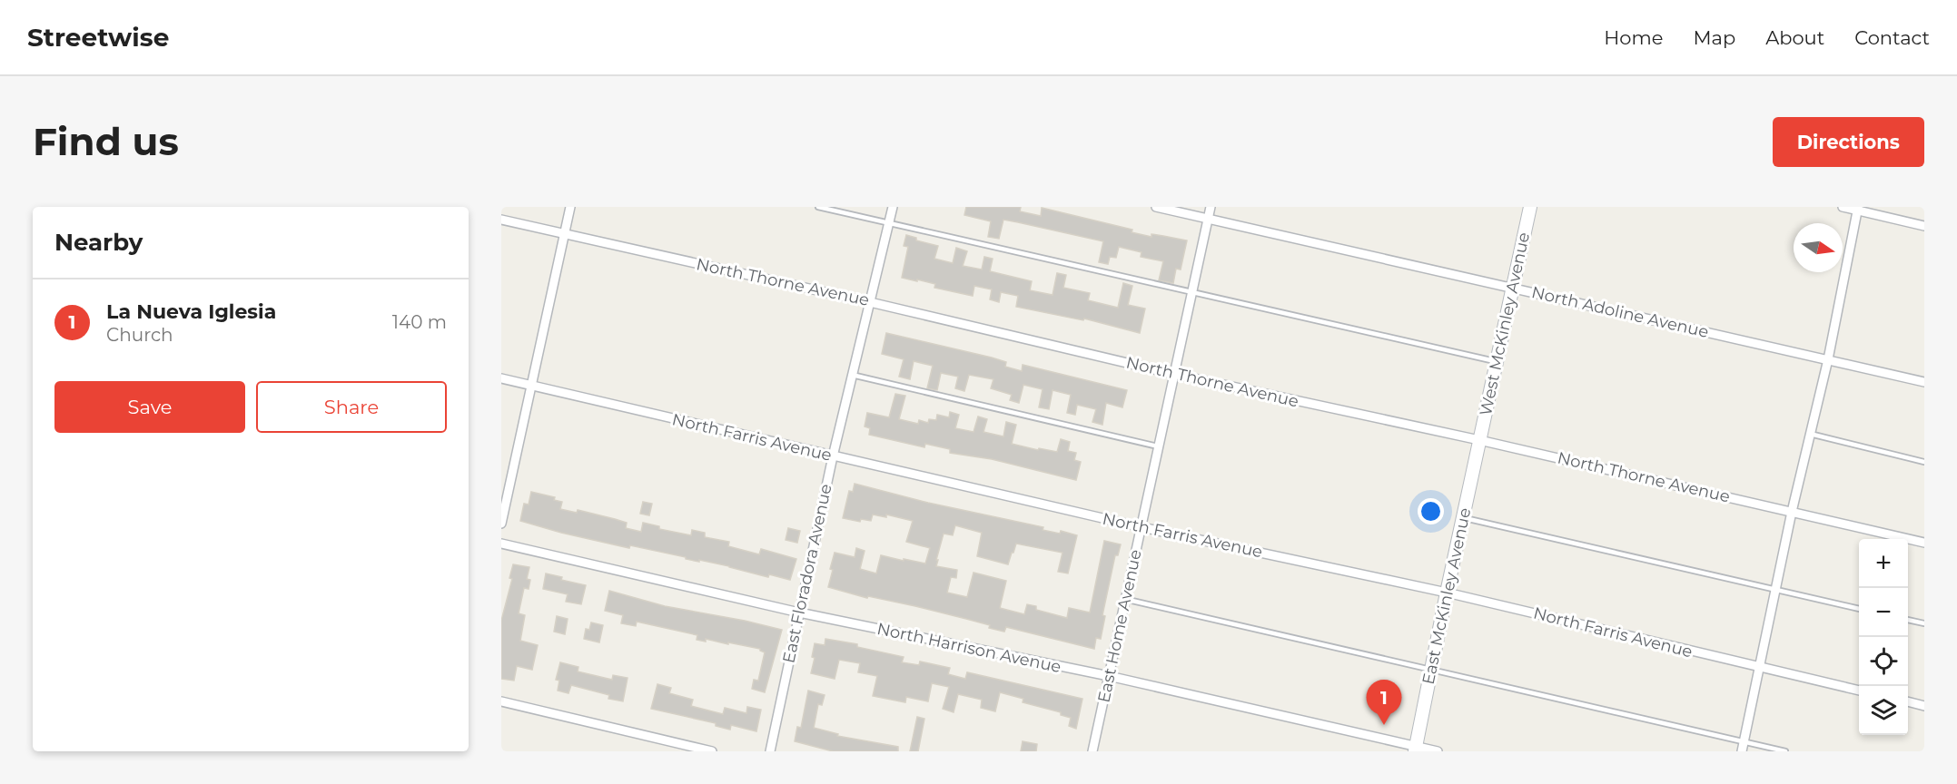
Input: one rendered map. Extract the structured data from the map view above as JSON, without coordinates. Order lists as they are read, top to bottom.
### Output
{
  "streets": {
    "main road": ["West McKinley Avenue", "East McKinley Avenue"],
    "street": [
      "North Thorne Avenue",
      "North Adoline Avenue",
      "North Farris Avenue",
      "East Floradora Avenue",
      "East Home Avenue",
      "North Harrison Avenue"
    ]
  },
  "crossings": [
    ["North Thorne Avenue", "West McKinley Avenue"],
    ["North Thorne Avenue", "East Floradora Avenue"],
    ["North Thorne Avenue", "East McKinley Avenue"],
    ["North Thorne Avenue", "East Home Avenue"],
    ["North Adoline Avenue", "West McKinley Avenue"],
    ["North Adoline Avenue", "East Home Avenue"],
    ["West McKinley Avenue", "East McKinley Avenue"],
    ["North Farris Avenue", "East Floradora Avenue"],
    ["North Farris Avenue", "East McKinley Avenue"],
    ["North Farris Avenue", "East Home Avenue"],
    ["East Floradora Avenue", "North Harrison Avenue"],
    ["East McKinley Avenue", "North Harrison Avenue"],
    ["East Home Avenue", "North Harrison Avenue"]
  ],
  "north": "right",
  "page": {
    "header": "Streetwise",
    "nav": [
      "Home",
      "Map",
      "About",
      "Contact"
    ],
    "buttons": [
      "Directions",
      ["Save", "Share"]
    ],
    "title": "Find us",
    "heading": "Nearby",
    "list": [
      {
        "mark": "1",
        "name": "La Nueva Iglesia",
        "note": "Church",
        "value": "140 m"
      }
    ],
    "map_buttons": ["+", "−"],
    "pins": "1"
  }
}
